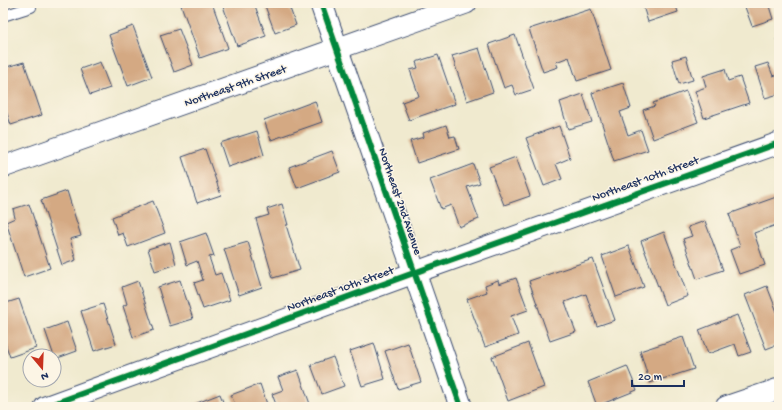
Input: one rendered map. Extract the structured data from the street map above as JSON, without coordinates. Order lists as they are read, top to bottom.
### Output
{
  "streets": {
    "street": ["Northeast 9th Street", "Northeast 10th Street", "Northeast 2nd Avenue"]
  },
  "crossings": [
    ["Northeast 9th Street", "Northeast 2nd Avenue"],
    ["Northeast 10th Street", "Northeast 2nd Avenue"]
  ],
  "scale_bar": "20 m",
  "north": "bottom"
}
